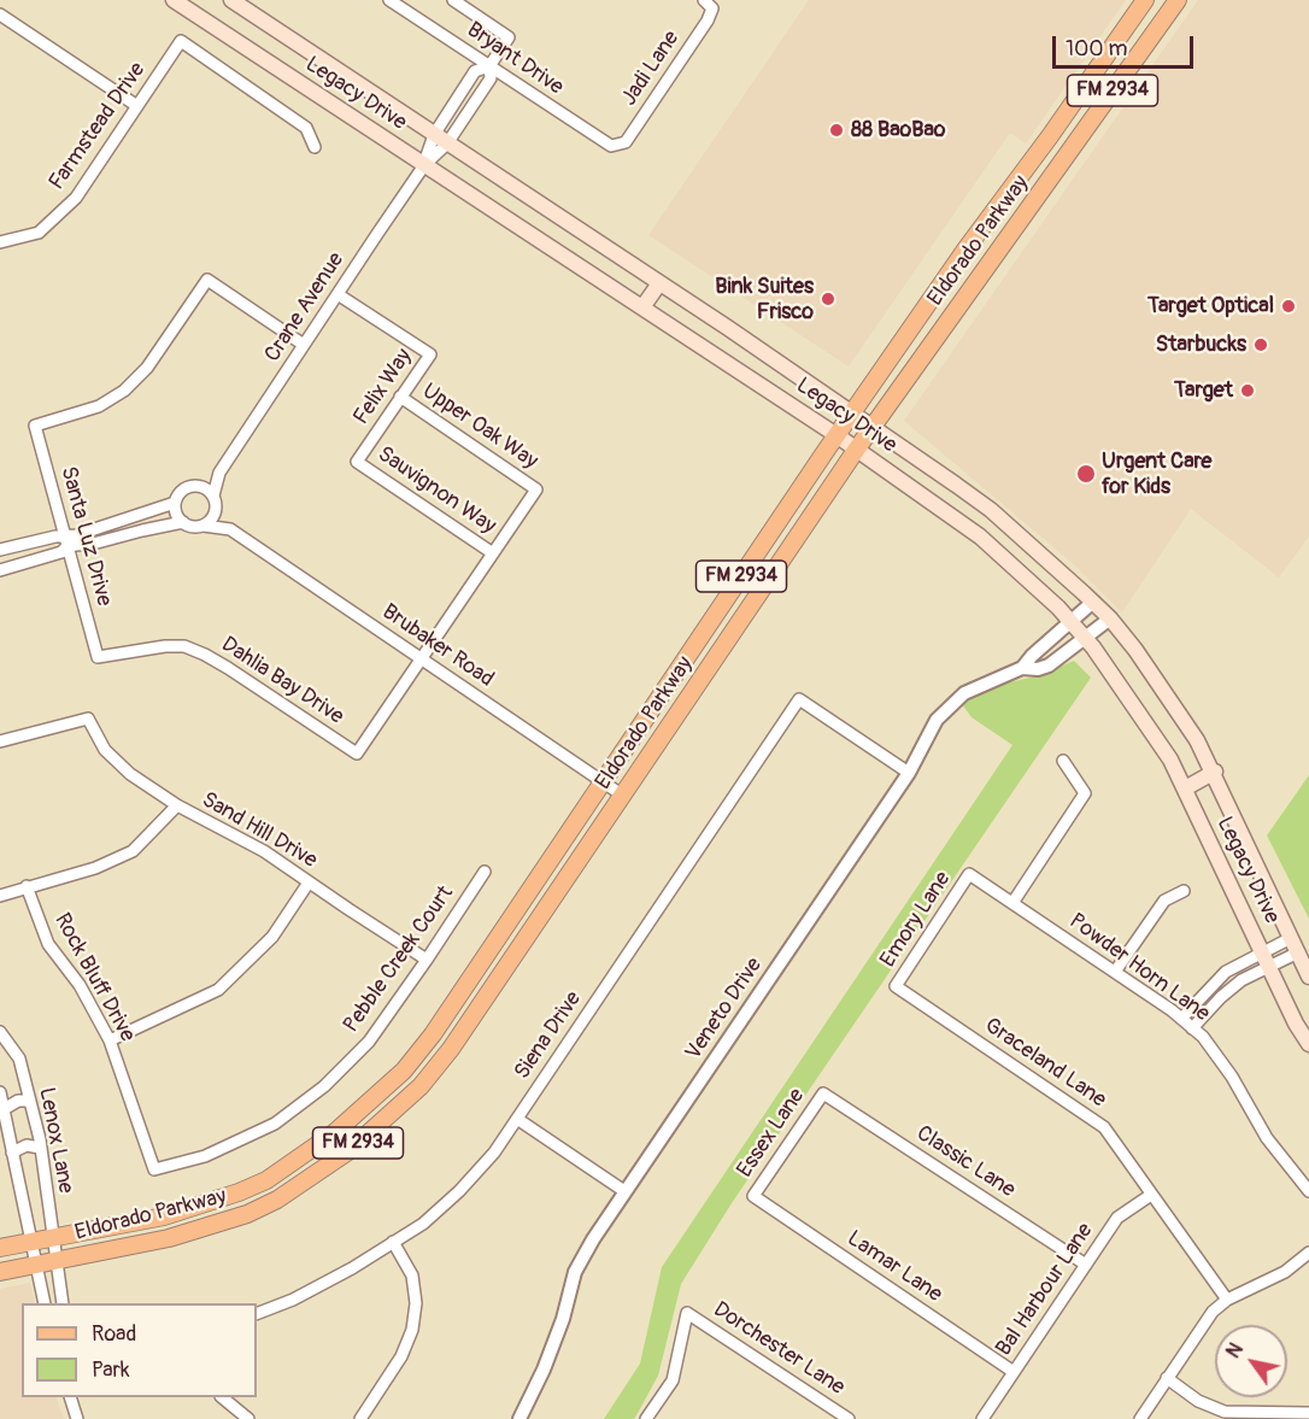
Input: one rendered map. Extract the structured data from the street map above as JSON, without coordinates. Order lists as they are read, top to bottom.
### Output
{
  "streets": {
    "main road": ["FM 2934", "Legacy Drive", "Eldorado Parkway"],
    "street": [
      "Bryant Drive",
      "Jadi Lane",
      "Farmstead Drive",
      "Crane Avenue",
      "Felix Way",
      "Upper Oak Way",
      "Sauvignon Way",
      "Santa Luz Drive",
      "Brubaker Road",
      "Dahlia Bay Drive",
      "Sand Hill Drive",
      "Emory Lane",
      "Pebble Creek Court",
      "Powder Horn Lane",
      "Rock Bluff Drive",
      "Veneto Drive",
      "Siena Drive",
      "Graceland Lane",
      "Essex Lane",
      "Lenox Lane",
      "Classic Lane",
      "Lamar Lane",
      "Bal Harbour Lane",
      "Dorchester Lane"
    ]
  },
  "crossings": [
    ["Bryant Drive", "Jadi Lane"],
    ["Bryant Drive", "Crane Avenue"],
    ["Legacy Drive", "Eldorado Parkway"],
    ["Legacy Drive", "Crane Avenue"],
    ["Legacy Drive", "Veneto Drive"],
    ["Eldorado Parkway", "Brubaker Road"],
    ["Eldorado Parkway", "Lenox Lane"],
    ["Crane Avenue", "Felix Way"],
    ["Crane Avenue", "Santa Luz Drive"],
    ["Crane Avenue", "Brubaker Road"],
    ["Felix Way", "Upper Oak Way"],
    ["Felix Way", "Sauvignon Way"],
    ["Upper Oak Way", "Sauvignon Way"],
    ["Santa Luz Drive", "Dahlia Bay Drive"],
    ["Brubaker Road", "Dahlia Bay Drive"],
    ["Sand Hill Drive", "Pebble Creek Court"],
    ["Emory Lane", "Powder Horn Lane"],
    ["Emory Lane", "Graceland Lane"],
    ["Pebble Creek Court", "Rock Bluff Drive"],
    ["Veneto Drive", "Siena Drive"],
    ["Graceland Lane", "Bal Harbour Lane"],
    ["Essex Lane", "Classic Lane"],
    ["Essex Lane", "Lamar Lane"],
    ["Classic Lane", "Bal Harbour Lane"],
    ["Lamar Lane", "Bal Harbour Lane"]
  ],
  "places": [
    "88 BaoBao",
    "Bink Suites Frisco",
    "Target Optical",
    "Starbucks",
    "Target",
    "Urgent Care for Kids"
  ],
  "legend": ["Road", "Park"],
  "scale_bar": "100 m",
  "north": "top left"
}
